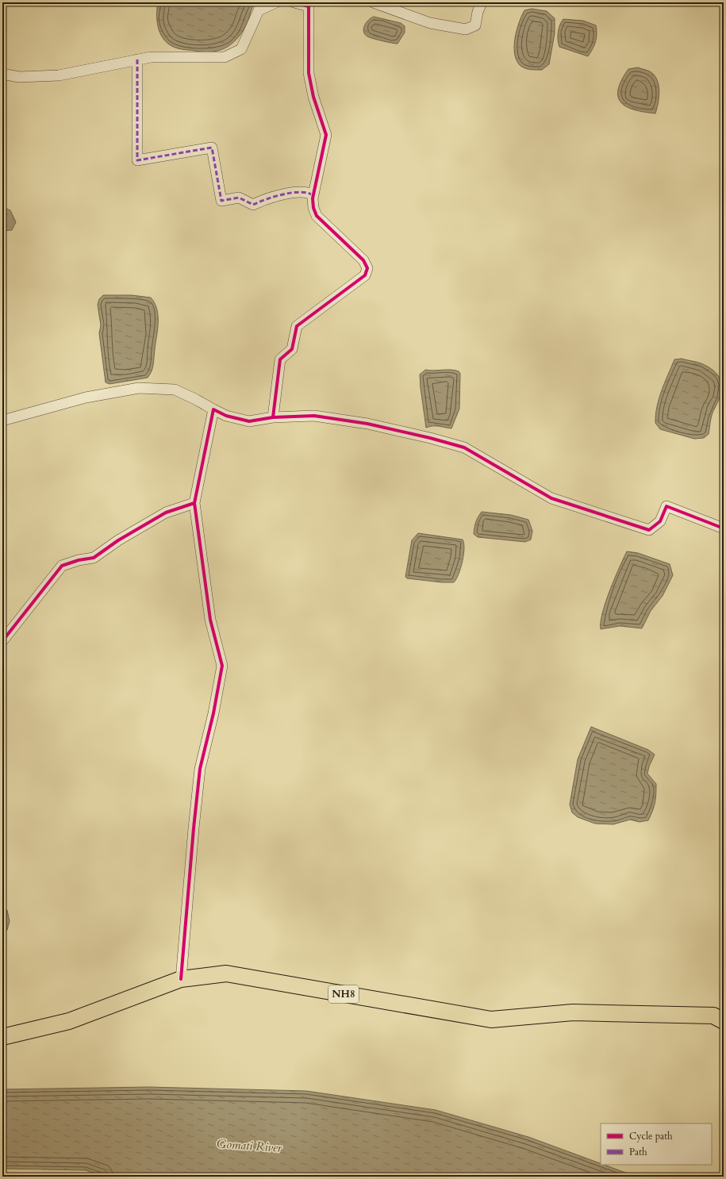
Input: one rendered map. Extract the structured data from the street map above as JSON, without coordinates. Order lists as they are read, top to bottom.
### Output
{
  "streets": {
    "highway": ["NH8"]
  },
  "water": ["Gomati River"],
  "legend": ["Cycle path", "Path"]
}
